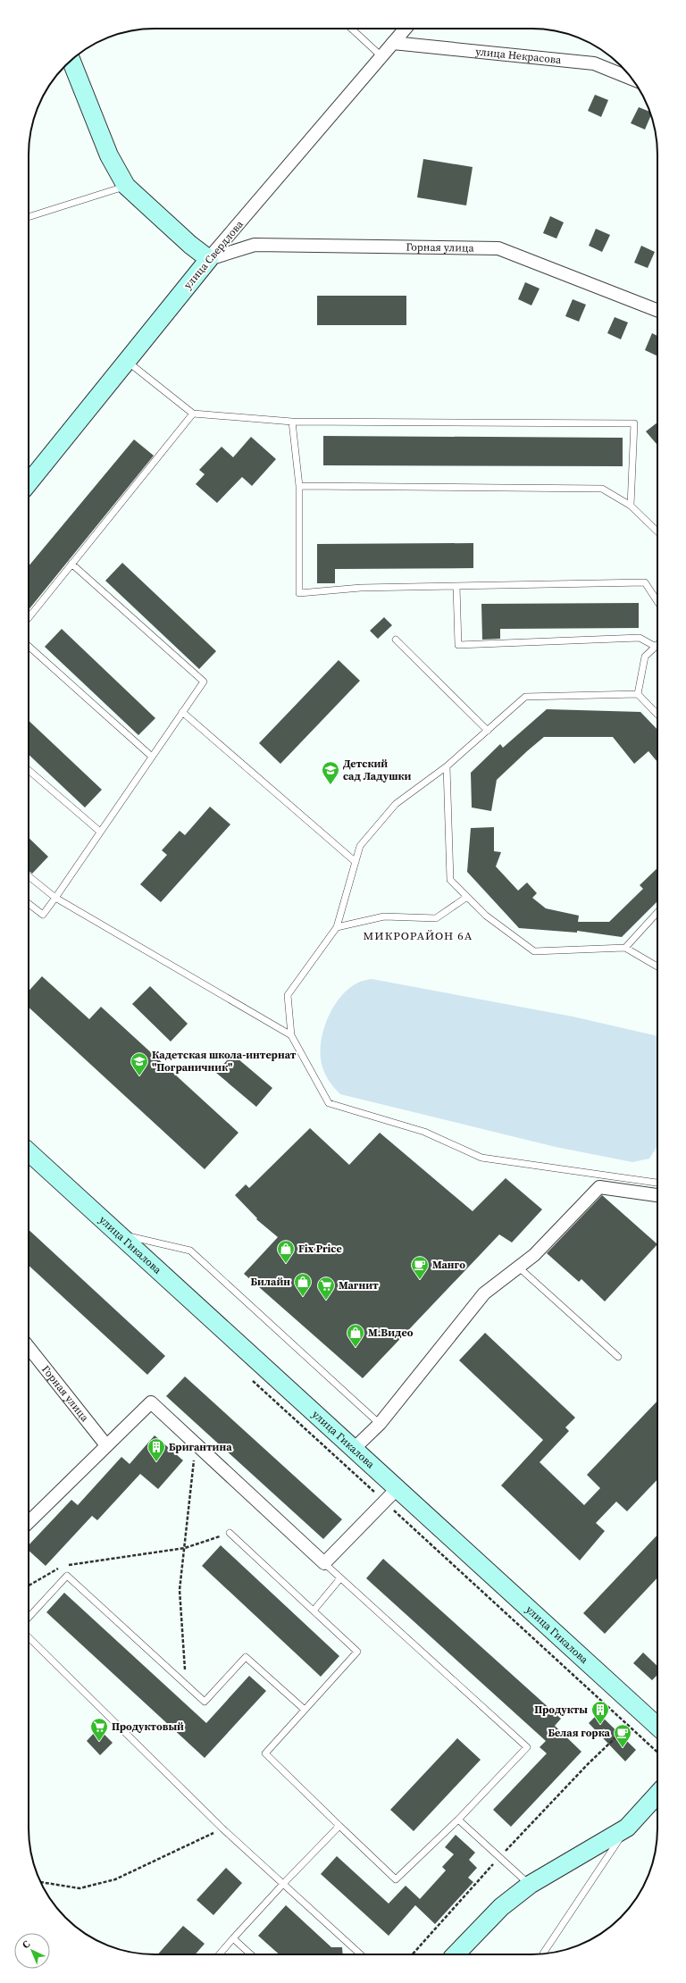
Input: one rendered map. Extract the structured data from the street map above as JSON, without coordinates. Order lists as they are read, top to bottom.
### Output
{
  "streets": {
    "main road": ["улица Свердлова", "улица Гикалова"],
    "street": ["улица Некрасова", "Горная улица"]
  },
  "crossings": [
    ["улица Некрасова", "улица Свердлова"],
    ["Горная улица", "улица Свердлова"]
  ],
  "districts": ["МИКРОРАЙОН 6А"],
  "places": {
    "school or university": ["Детский сад Ладушки", "Кадетская школа-интернат \"Пограничник\""],
    "shop": ["Fix Price", "Билайн", "М.Видео"],
    "cafe": ["Манго", "Белая горка"],
    "supermarket": ["Магнит", "Продуктовый"],
    "building": ["Бригантина", "Продукты"]
  },
  "north": "top left"
}
